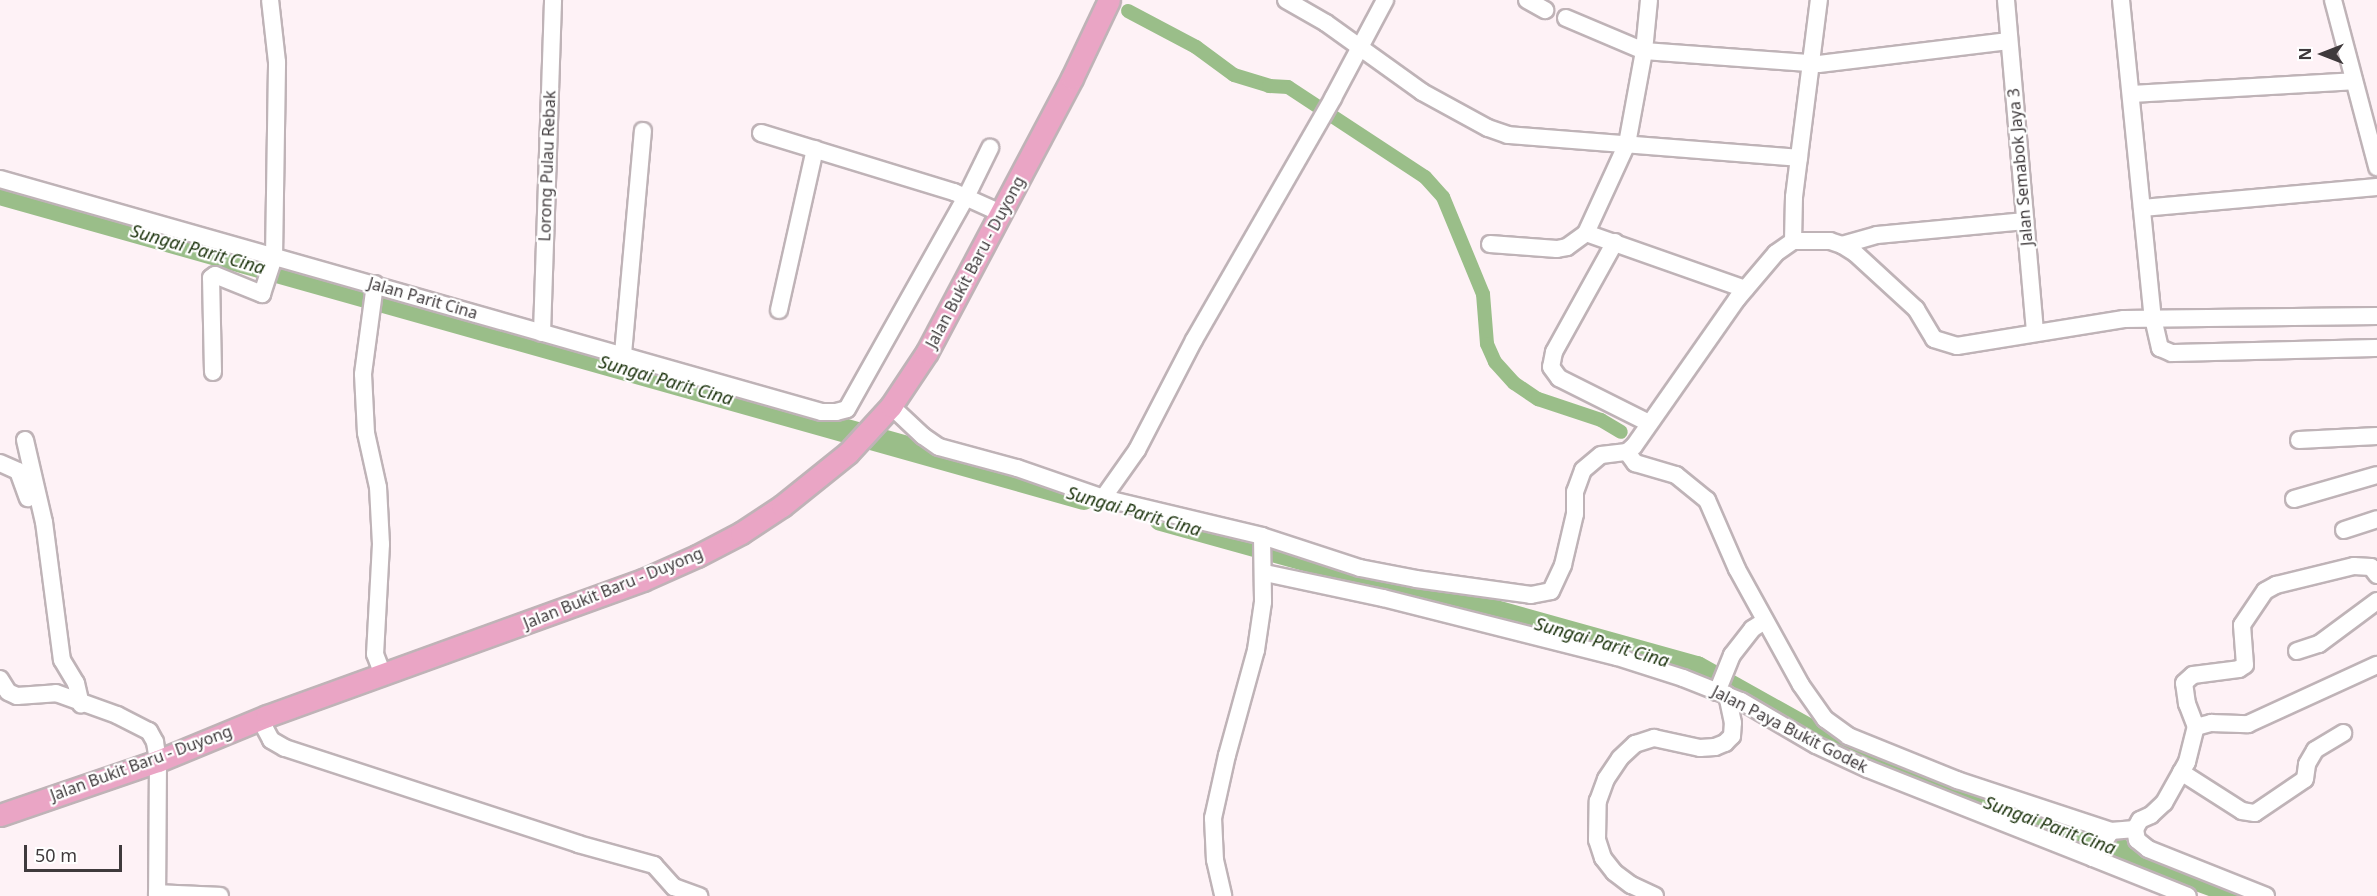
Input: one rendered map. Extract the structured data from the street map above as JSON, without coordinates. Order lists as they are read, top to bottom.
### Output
{
  "streets": {
    "main road": ["Jalan Bukit Baru - Duyong"],
    "street": [
      "Lorong Pulau Rebak",
      "Jalan Semabok Jaya 3",
      "Jalan Parit Cina",
      "Jalan Paya Bukit Godek"
    ]
  },
  "crossings": [
    ["Lorong Pulau Rebak", "Jalan Parit Cina"]
  ],
  "water": ["Sungai Parit Cina"],
  "scale_bar": "50 m",
  "north": "left"
}
